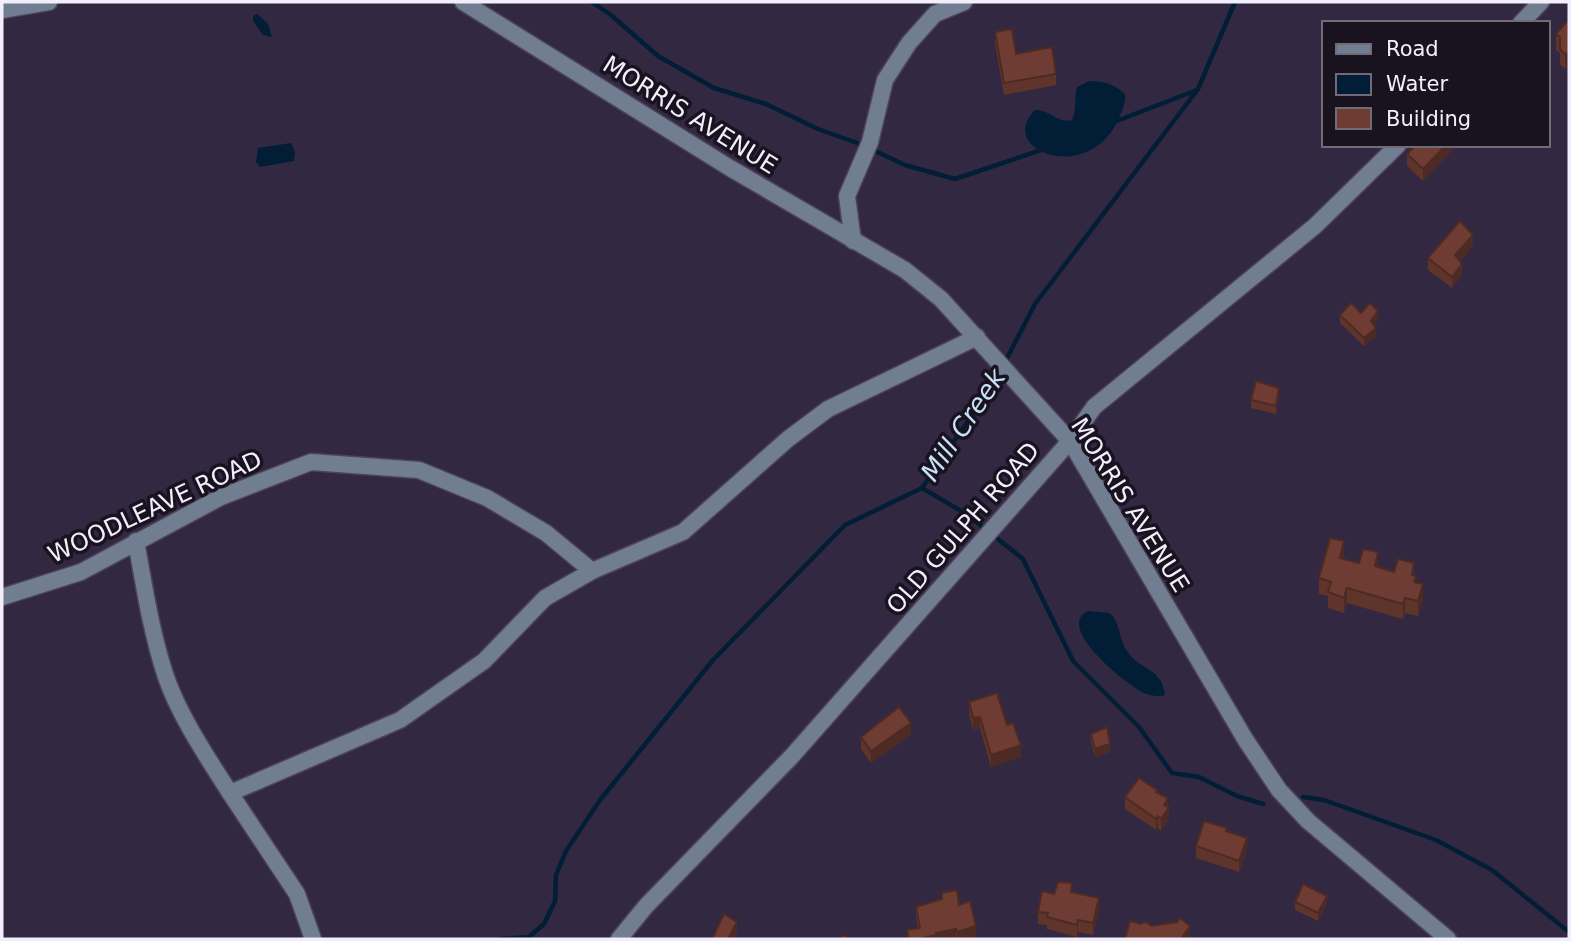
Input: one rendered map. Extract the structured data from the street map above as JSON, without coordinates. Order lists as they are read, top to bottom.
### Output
{
  "streets": {
    "street": ["MORRIS AVENUE", "WOODLEAVE ROAD", "OLD GULPH ROAD"]
  },
  "crossings": [
    ["MORRIS AVENUE", "OLD GULPH ROAD"]
  ],
  "water": ["Mill Creek"],
  "legend": ["Road", "Water", "Building"]
}
